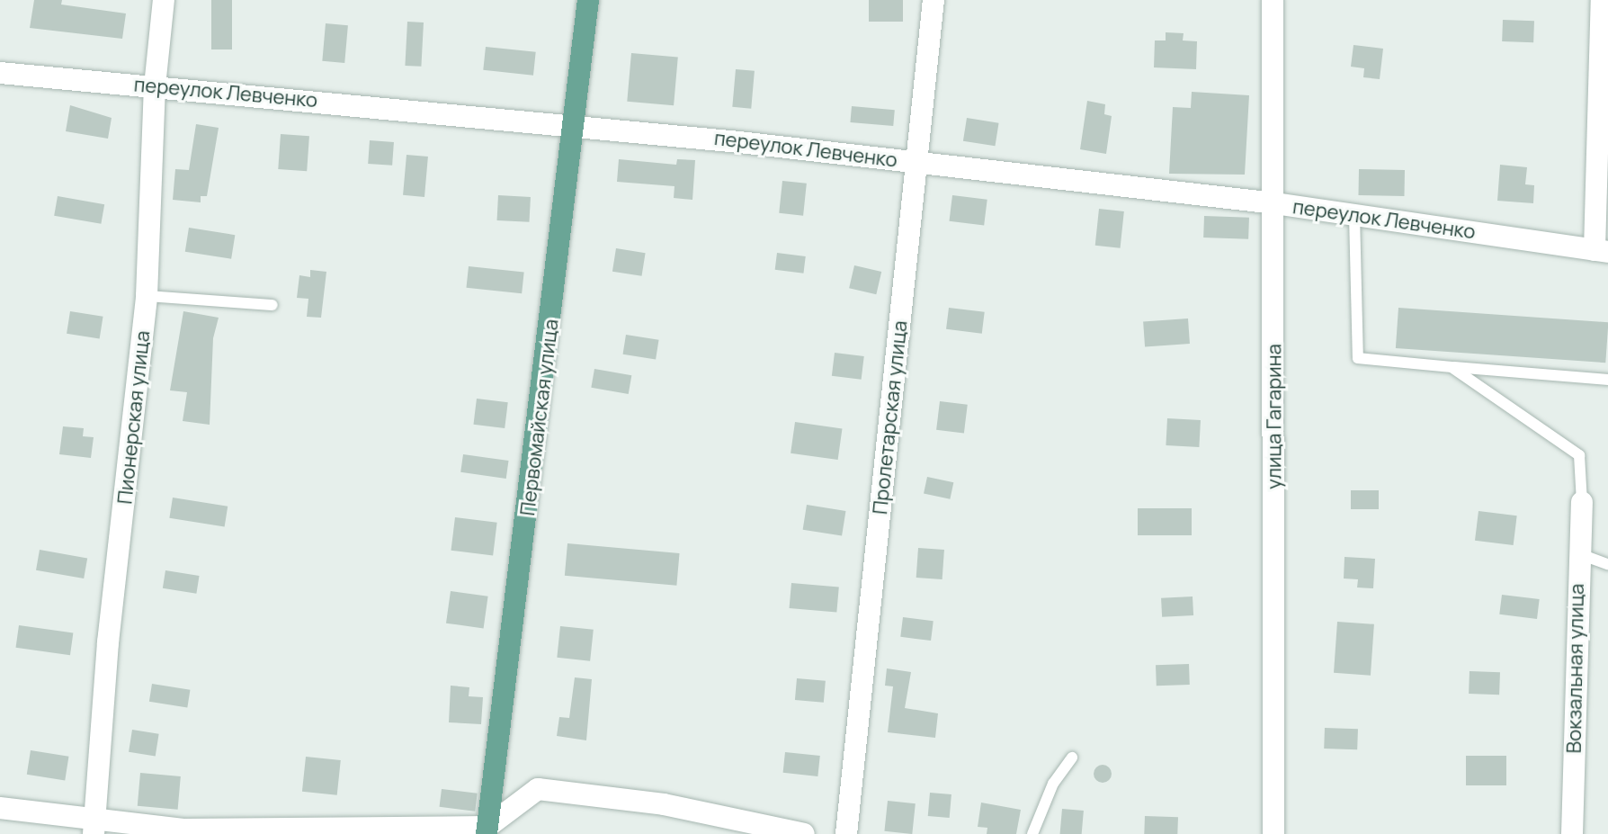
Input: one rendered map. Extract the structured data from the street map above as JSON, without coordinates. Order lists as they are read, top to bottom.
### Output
{
  "streets": {
    "main road": ["Первомайская улица"],
    "street": [
      "переулок Левченко",
      "улица Гагарина",
      "Пионерская улица",
      "Пролетарская улица",
      "Вокзальная улица"
    ]
  },
  "crossings": [
    ["переулок Левченко", "улица Гагарина"],
    ["переулок Левченко", "Пионерская улица"],
    ["переулок Левченко", "Первомайская улица"],
    ["переулок Левченко", "Пролетарская улица"]
  ]
}
